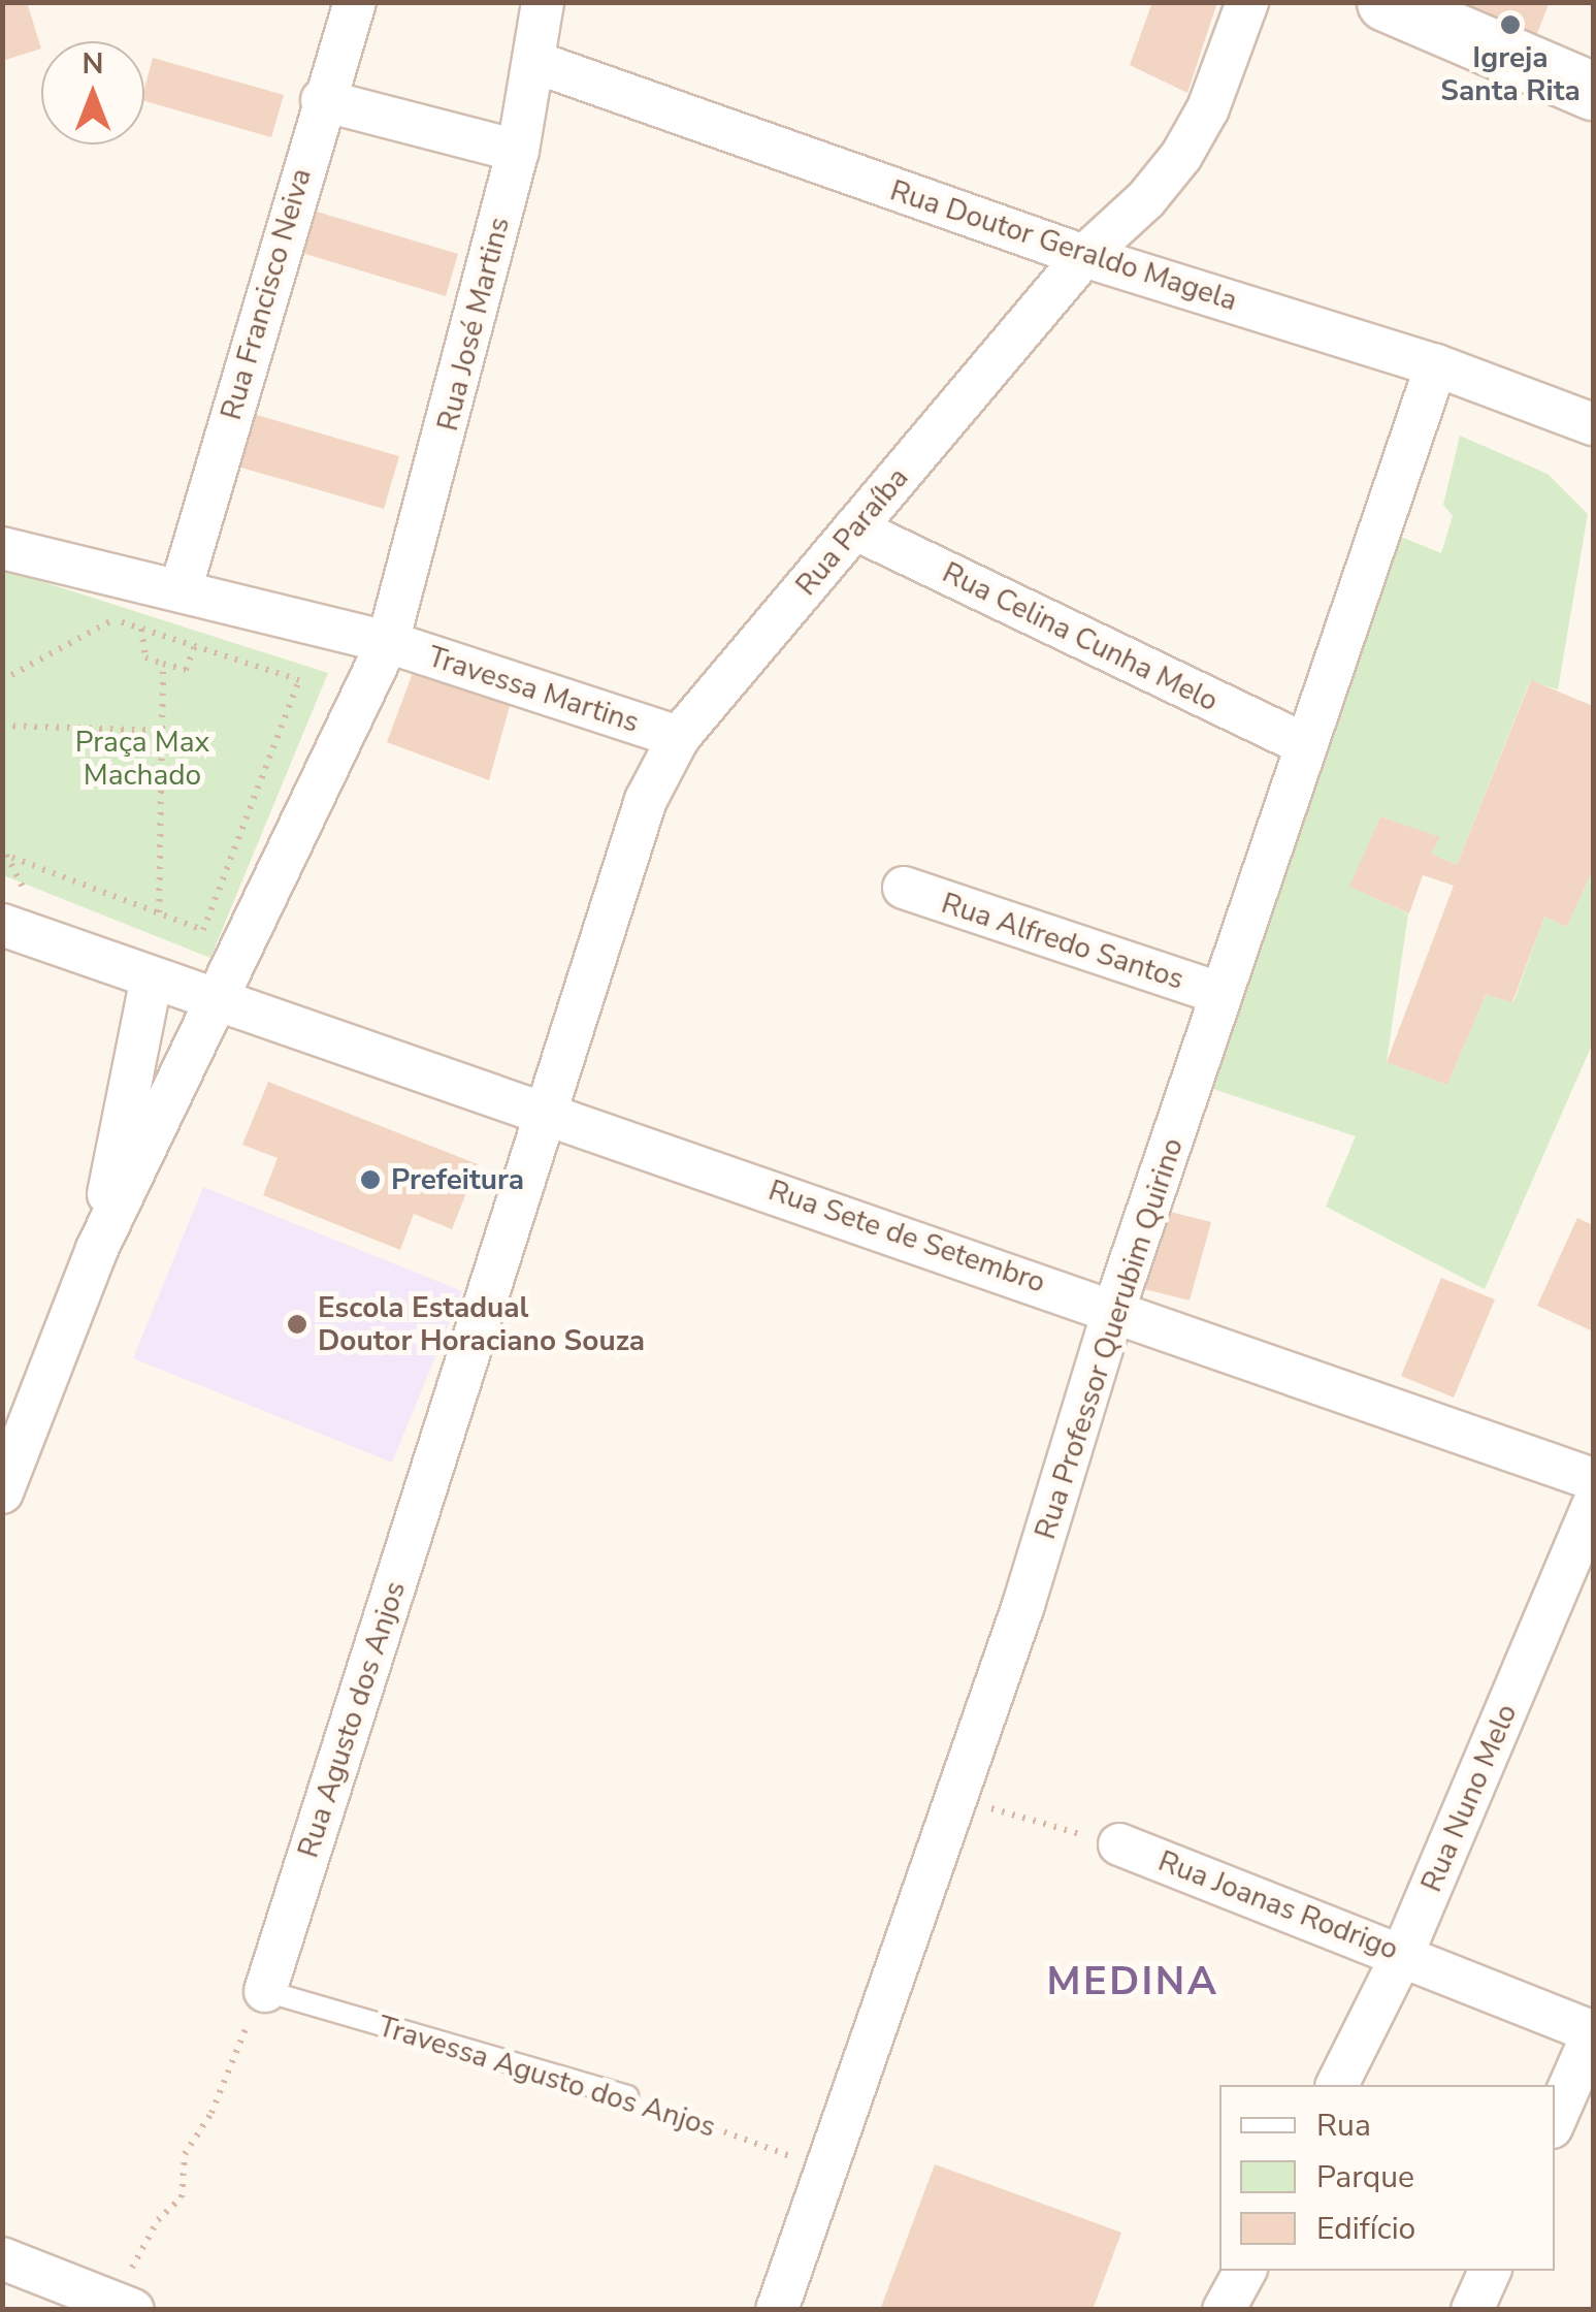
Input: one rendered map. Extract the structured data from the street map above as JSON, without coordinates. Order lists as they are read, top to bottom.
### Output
{
  "streets": {
    "street": [
      "Rua Doutor Geraldo Magela",
      "Rua Francisco Neiva",
      "Rua José Martins",
      "Rua Paraíba",
      "Rua Celina Cunha Melo",
      "Travessa Martins",
      "Rua Alfredo Santos",
      "Rua Sete de Setembro",
      "Rua Professor Querubim Quirino",
      "Rua Agusto dos Anjos",
      "Rua Nuno Melo",
      "Rua Joanas Rodrigo"
    ],
    "lane": ["Travessa Agusto dos Anjos"]
  },
  "crossings": [
    ["Rua Doutor Geraldo Magela", "Rua José Martins"],
    ["Rua Doutor Geraldo Magela", "Rua Paraíba"],
    ["Rua Doutor Geraldo Magela", "Rua Professor Querubim Quirino"],
    ["Rua José Martins", "Travessa Martins"],
    ["Rua Paraíba", "Rua Celina Cunha Melo"],
    ["Rua Paraíba", "Travessa Martins"],
    ["Rua Paraíba", "Rua Sete de Setembro"],
    ["Rua Paraíba", "Rua Agusto dos Anjos"],
    ["Rua Celina Cunha Melo", "Rua Professor Querubim Quirino"],
    ["Rua Alfredo Santos", "Rua Professor Querubim Quirino"],
    ["Rua Sete de Setembro", "Rua Professor Querubim Quirino"],
    ["Rua Sete de Setembro", "Rua Agusto dos Anjos"],
    ["Rua Professor Querubim Quirino", "Travessa Agusto dos Anjos"],
    ["Rua Agusto dos Anjos", "Travessa Agusto dos Anjos"],
    ["Rua Nuno Melo", "Rua Joanas Rodrigo"]
  ],
  "districts": ["MEDINA"],
  "parks": ["Praça Max Machado"],
  "places": ["Igreja Santa Rita", "Prefeitura", "Escola Estadual Doutor Horaciano Souza"],
  "legend": ["Rua", "Parque", "Edifício"],
  "north": "top"
}
